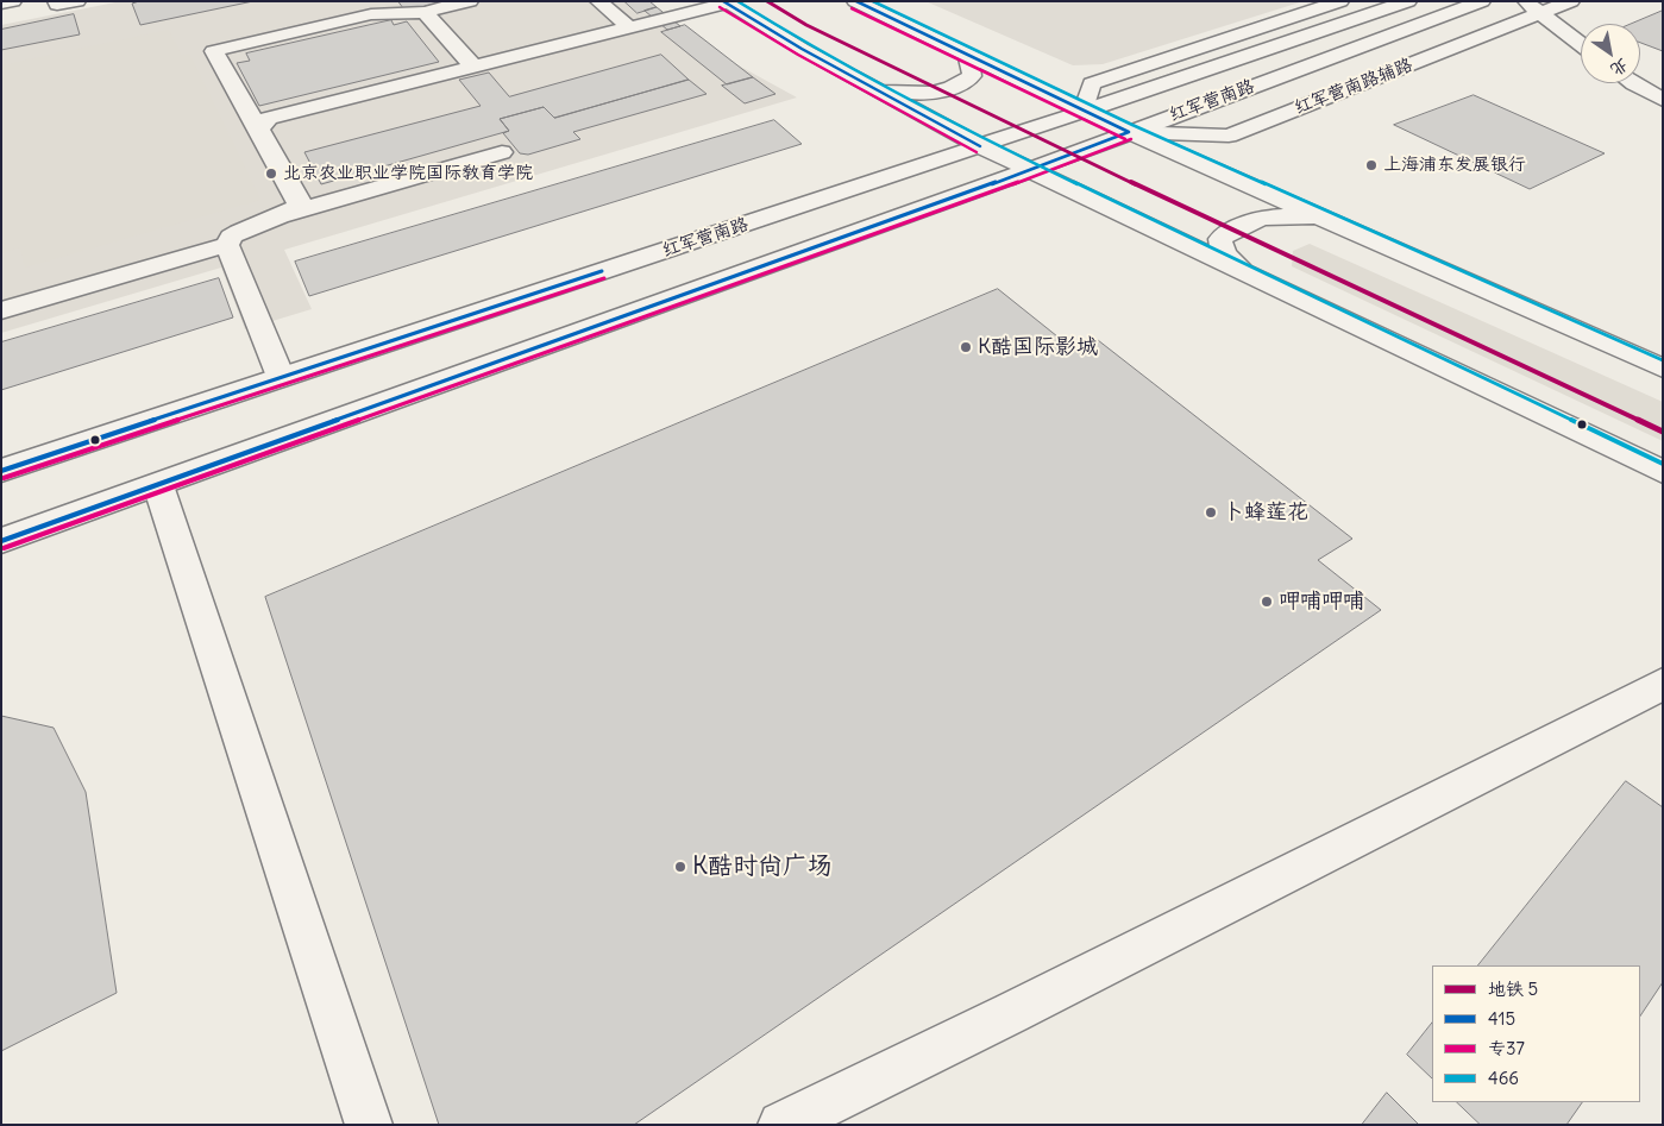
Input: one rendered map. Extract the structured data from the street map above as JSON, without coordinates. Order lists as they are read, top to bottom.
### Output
{
  "streets": {
    "main road": ["红军营南路辅路", "红军营南路"]
  },
  "crossings": [
    ["红军营南路辅路", "红军营南路"]
  ],
  "places": [
    "上海浦东发展银行",
    "北京农业职业学院国际教育学院",
    "K酷国际影城",
    "卜蜂莲花",
    "呷哺呷哺",
    "K酷时尚广场"
  ],
  "lines": [
    "metro line 5",
    "transit line 415",
    "transit line 466",
    "transit line 专37"
  ],
  "legend": [
    "地铁 5",
    "415",
    "专37",
    "466"
  ],
  "north": "bottom right"
}
